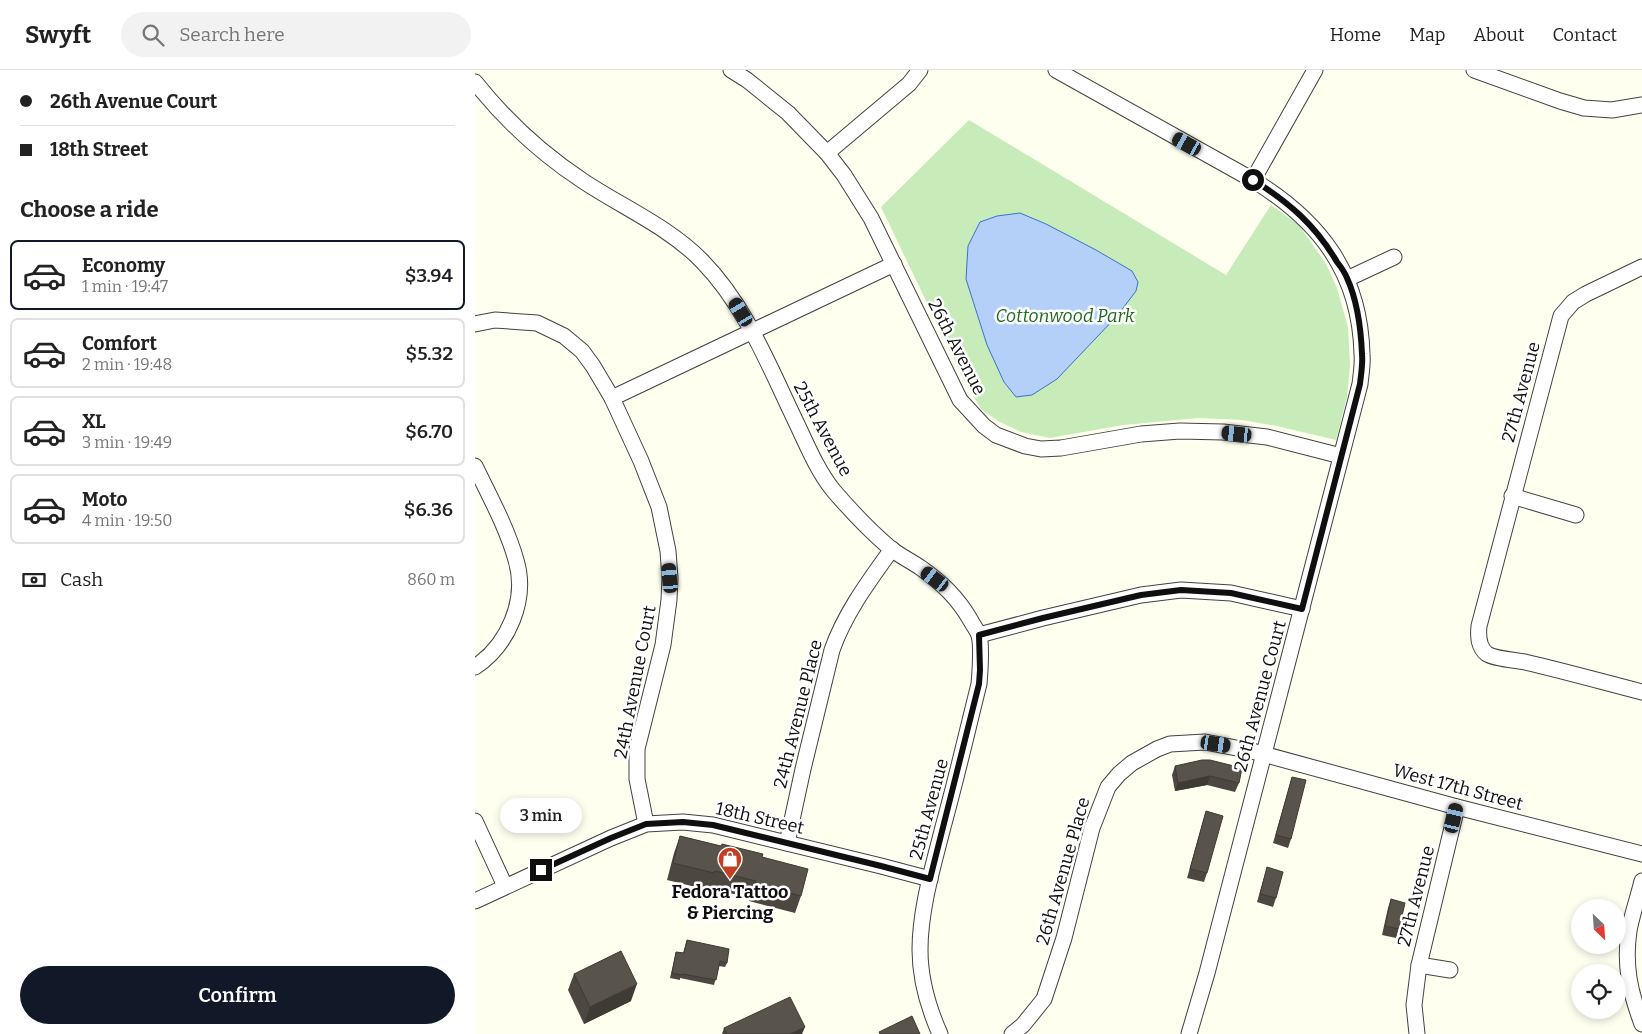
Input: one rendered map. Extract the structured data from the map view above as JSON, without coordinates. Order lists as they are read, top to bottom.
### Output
{
  "streets": {
    "street": [
      "26th Avenue",
      "27th Avenue",
      "25th Avenue",
      "24th Avenue Court",
      "26th Avenue Court",
      "24th Avenue Place",
      "West 17th Street",
      "18th Street",
      "26th Avenue Place"
    ]
  },
  "crossings": [
    ["26th Avenue", "26th Avenue Court"],
    ["27th Avenue", "West 17th Street"],
    ["25th Avenue", "24th Avenue Place"],
    ["25th Avenue", "18th Street"],
    ["24th Avenue Court", "18th Street"],
    ["26th Avenue Court", "West 17th Street"],
    ["26th Avenue Court", "26th Avenue Place"],
    ["24th Avenue Place", "18th Street"],
    ["West 17th Street", "26th Avenue Place"]
  ],
  "parks": ["Cottonwood Park"],
  "places": {
    "shop": ["Fedora Tattoo & Piercing"]
  },
  "north": "bottom right",
  "page": {
    "header": "Swyft",
    "search": "Search here",
    "nav": [
      "Home",
      "Map",
      "About",
      "Contact"
    ],
    "banner": ["26th Avenue Court", "18th Street"],
    "heading": "Choose a ride",
    "list": [
      {
        "name": "Economy",
        "note": "1 min · 19:47",
        "value": "$3.94"
      },
      {
        "name": "Comfort",
        "note": "2 min · 19:48",
        "value": "$5.32"
      },
      {
        "name": "XL",
        "note": "3 min · 19:49",
        "value": "$6.70"
      },
      {
        "name": "Moto",
        "note": "4 min · 19:50",
        "value": "$6.36"
      }
    ],
    "pay": ["Cash", "860 m"],
    "bubble": "3 min",
    "buttons": "Confirm"
  }
}
